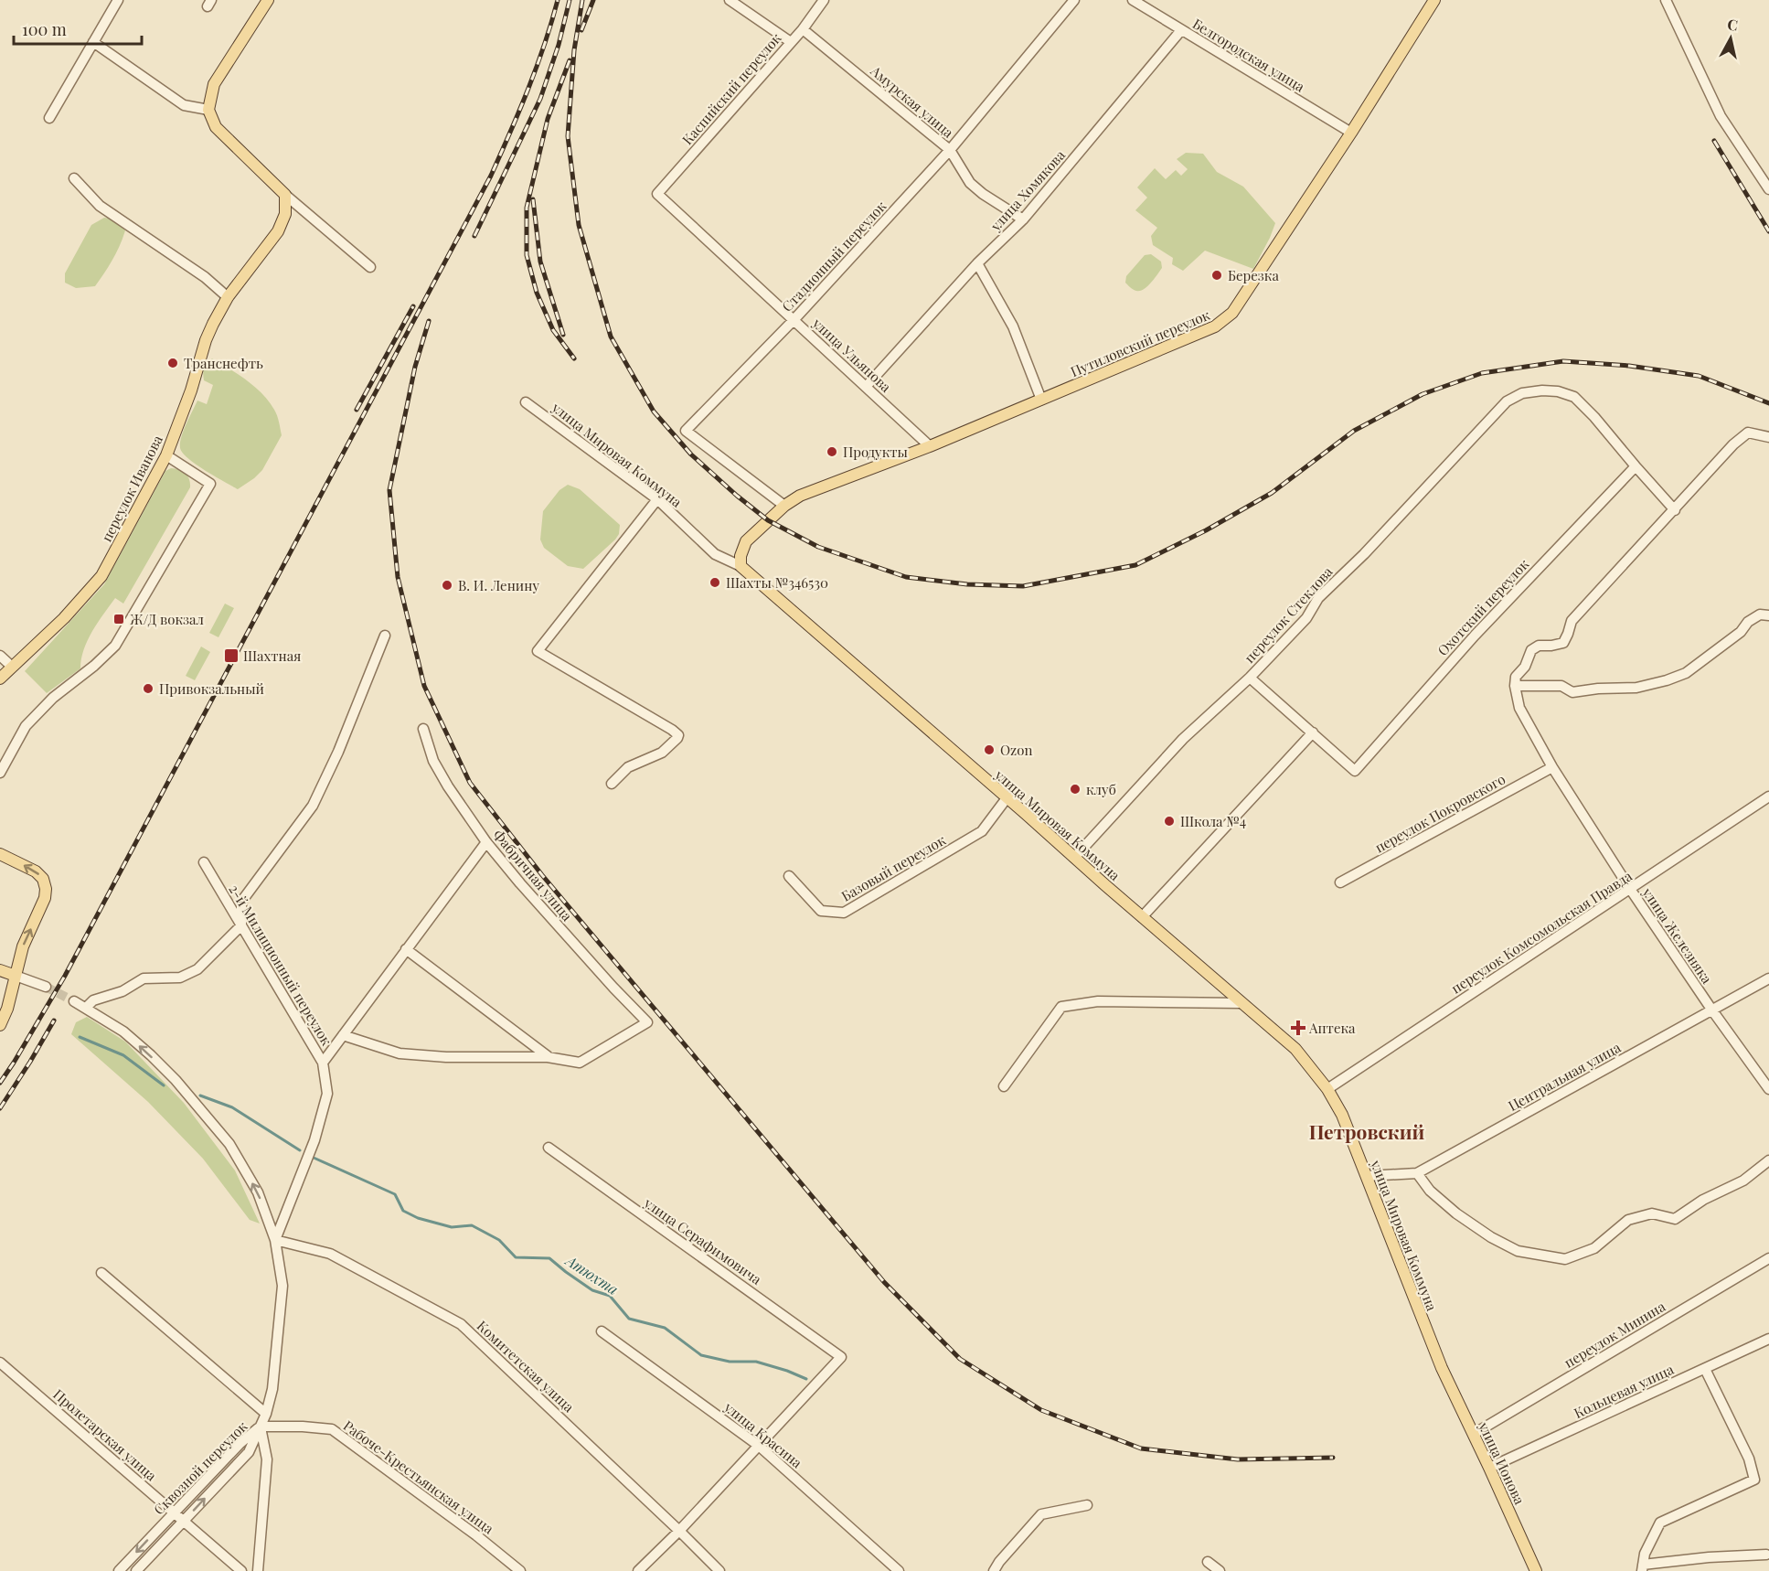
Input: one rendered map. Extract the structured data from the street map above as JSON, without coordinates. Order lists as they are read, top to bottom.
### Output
{
  "streets": {
    "main road": [
      "Путиловский переулок",
      "улица Мировая Коммуна",
      "переулок Иванова",
      "улица Ионова"
    ],
    "street": [
      "Белгородская улица",
      "Каспийский переулок",
      "Амурская улица",
      "улица Хомякова",
      "Стадионный переулок",
      "улица Ульянова",
      "Охотский переулок",
      "переулок Стеклова",
      "переулок Покровского",
      "Базовый переулок",
      "Фабричная улица",
      "переулок Комсомольская Правда",
      "улица Железняка",
      "2-й Милиционный переулок",
      "Центральная улица",
      "улица Серафимовича",
      "переулок Минина",
      "Комитетская улица",
      "Кольцевая улица",
      "Пролетарская улица",
      "улица Красина",
      "Сквозной переулок",
      "Рабоче-Крестьянская улица"
    ]
  },
  "crossings": [
    ["Белгородская улица", "улица Хомякова"],
    ["Белгородская улица", "Путиловский переулок"],
    ["Каспийский переулок", "Амурская улица"],
    ["Каспийский переулок", "улица Ульянова"],
    ["Амурская улица", "улица Хомякова"],
    ["Амурская улица", "Стадионный переулок"],
    ["улица Хомякова", "улица Ульянова"],
    ["Стадионный переулок", "Путиловский переулок"],
    ["Стадионный переулок", "улица Ульянова"],
    ["Путиловский переулок", "улица Ульянова"],
    ["Путиловский переулок", "улица Мировая Коммуна"],
    ["улица Мировая Коммуна", "переулок Стеклова"],
    ["улица Мировая Коммуна", "Базовый переулок"],
    ["улица Мировая Коммуна", "переулок Комсомольская Правда"],
    ["улица Мировая Коммуна", "Центральная улица"],
    ["улица Мировая Коммуна", "улица Ионова"],
    ["Охотский переулок", "переулок Стеклова"],
    ["переулок Покровского", "улица Железняка"],
    ["переулок Комсомольская Правда", "улица Железняка"],
    ["улица Железняка", "Центральная улица"],
    ["2-й Милиционный переулок", "Комитетская улица"],
    ["улица Серафимовича", "улица Красина"],
    ["переулок Минина", "улица Ионова"],
    ["Кольцевая улица", "улица Ионова"],
    ["Пролетарская улица", "Сквозной переулок"],
    ["Сквозной переулок", "Рабоче-Крестьянская улица"]
  ],
  "districts": ["Петровский"],
  "water": ["Атюхта"],
  "places": {
    "other": [
      "Березка",
      "Транснефть",
      "Продукты",
      "Шахты №346530",
      "В. И. Ленину",
      "Привокзальный",
      "Ozon",
      "клуб",
      "Школа №4"
    ],
    "transit": ["Ж/Д вокзал", "Шахтная"],
    "health": ["Аптека"]
  },
  "scale_bar": "100 m",
  "north": "top"
}
